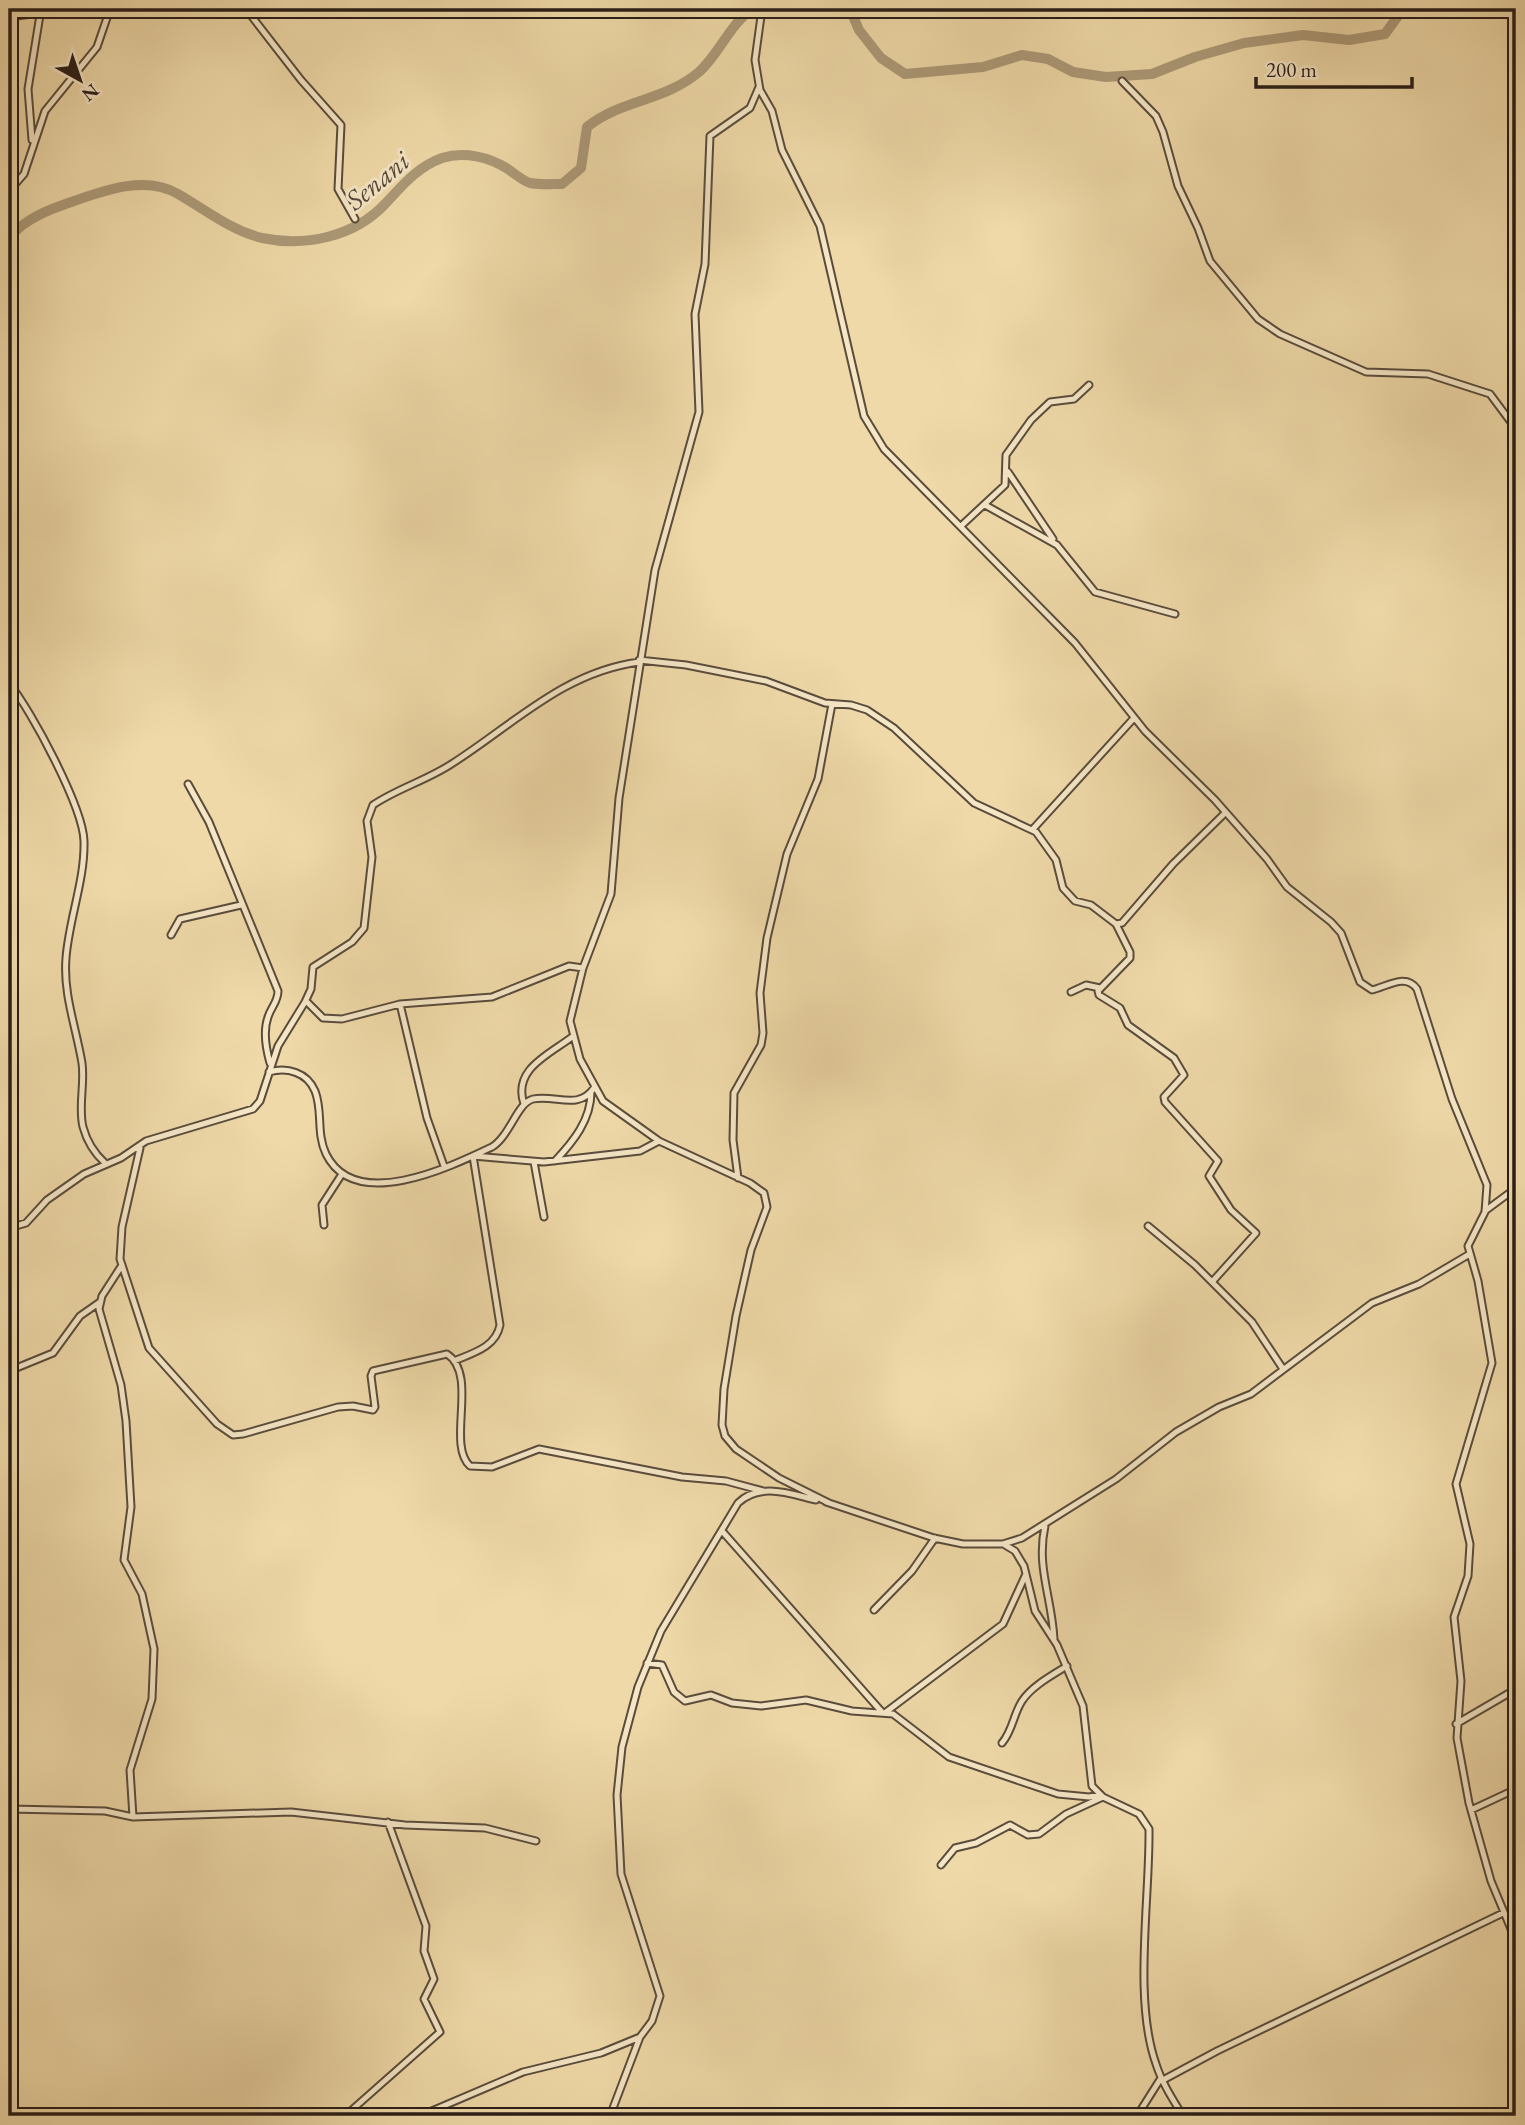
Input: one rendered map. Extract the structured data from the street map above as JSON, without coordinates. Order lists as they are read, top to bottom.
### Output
{
  "water": ["Senani"],
  "scale_bar": "200 m",
  "north": "bottom right"
}
